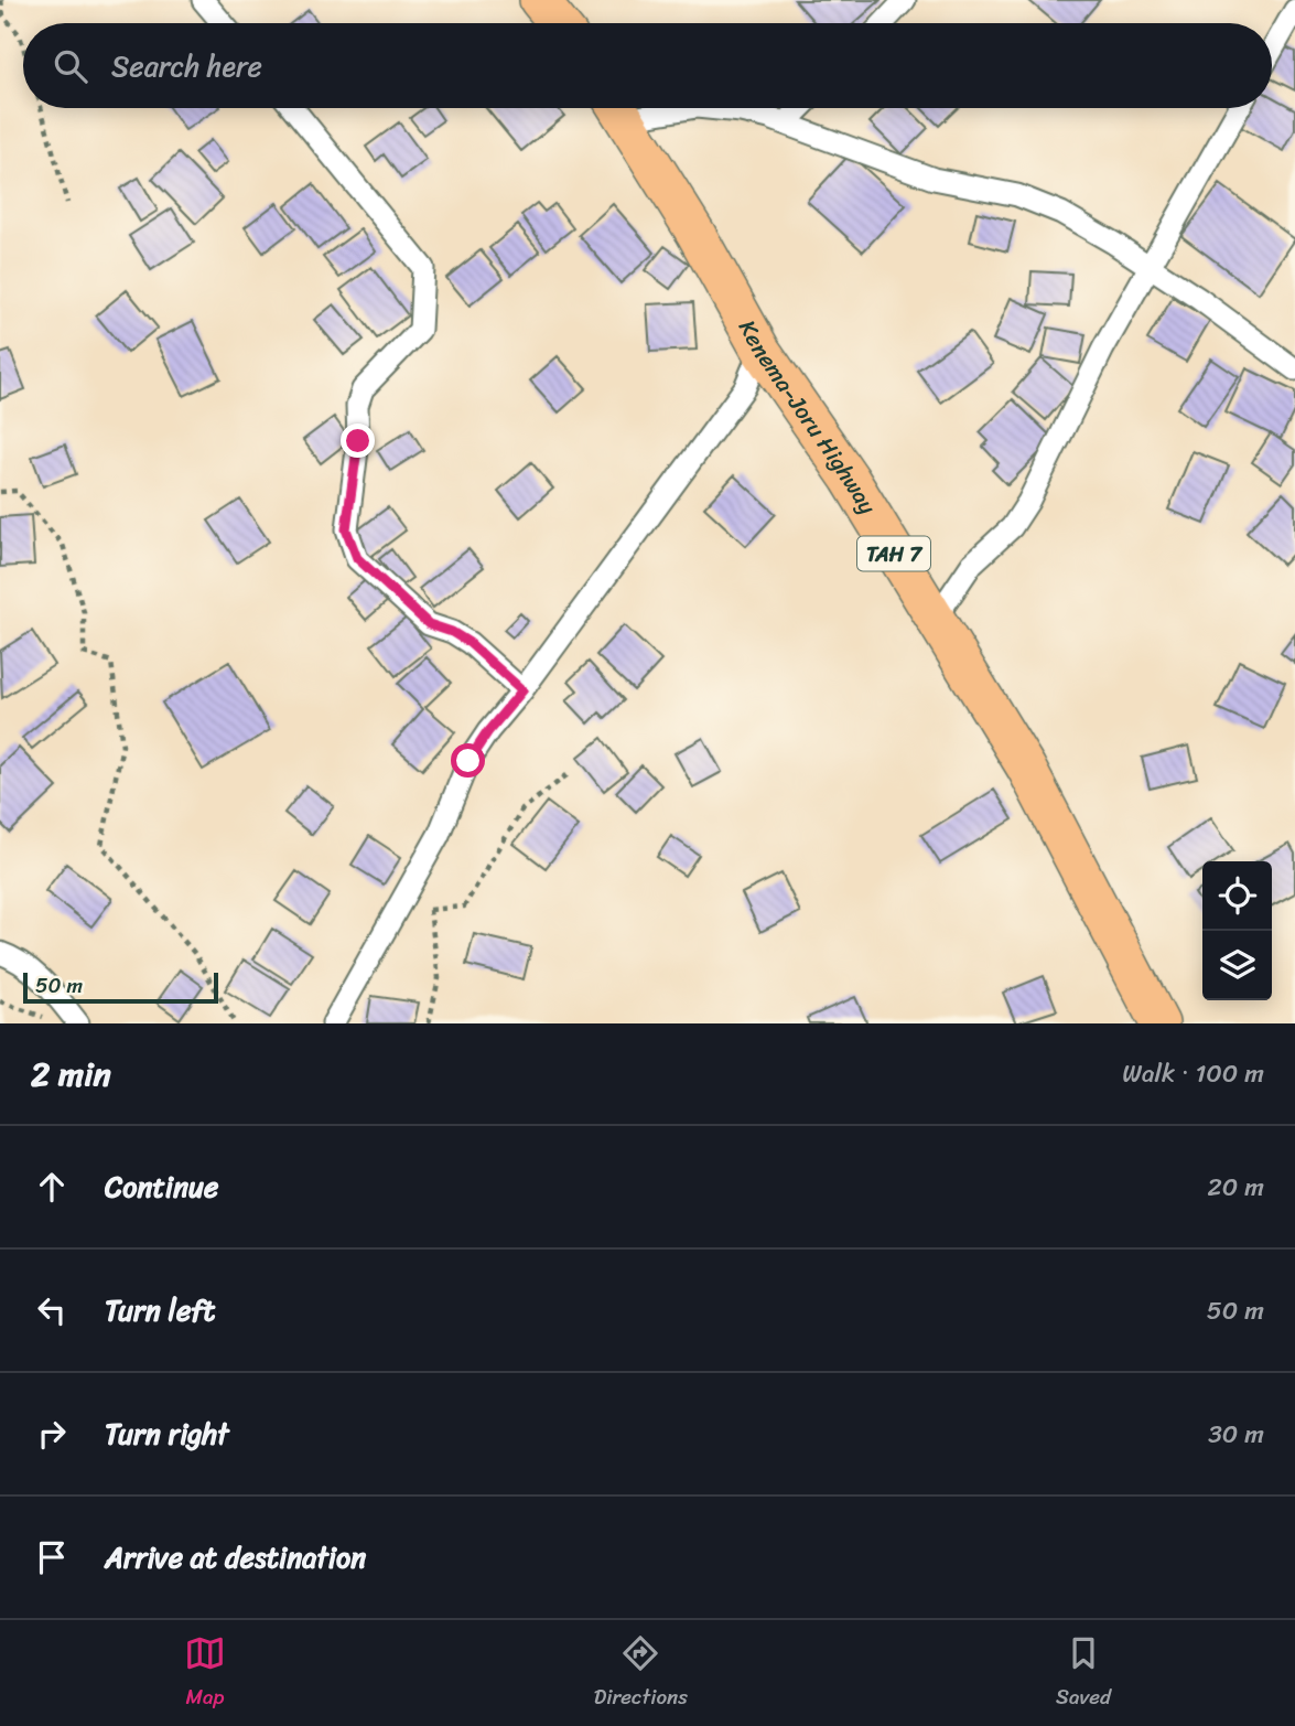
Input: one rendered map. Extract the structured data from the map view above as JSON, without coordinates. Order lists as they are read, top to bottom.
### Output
{
  "streets": {
    "highway": ["Kenema-Joru Highway", "TAH 7"]
  },
  "scale_bar": "50 m",
  "page": {
    "search": "Search here",
    "scale": "50 m",
    "heading": ["2 min", "Walk · 100 m"],
    "list": [
      ["Continue", "20 m"],
      ["Turn left", "50 m"],
      ["Turn right", "30 m"],
      "Arrive at destination"
    ],
    "nav": ["Map", "Directions", "Saved"]
  }
}
